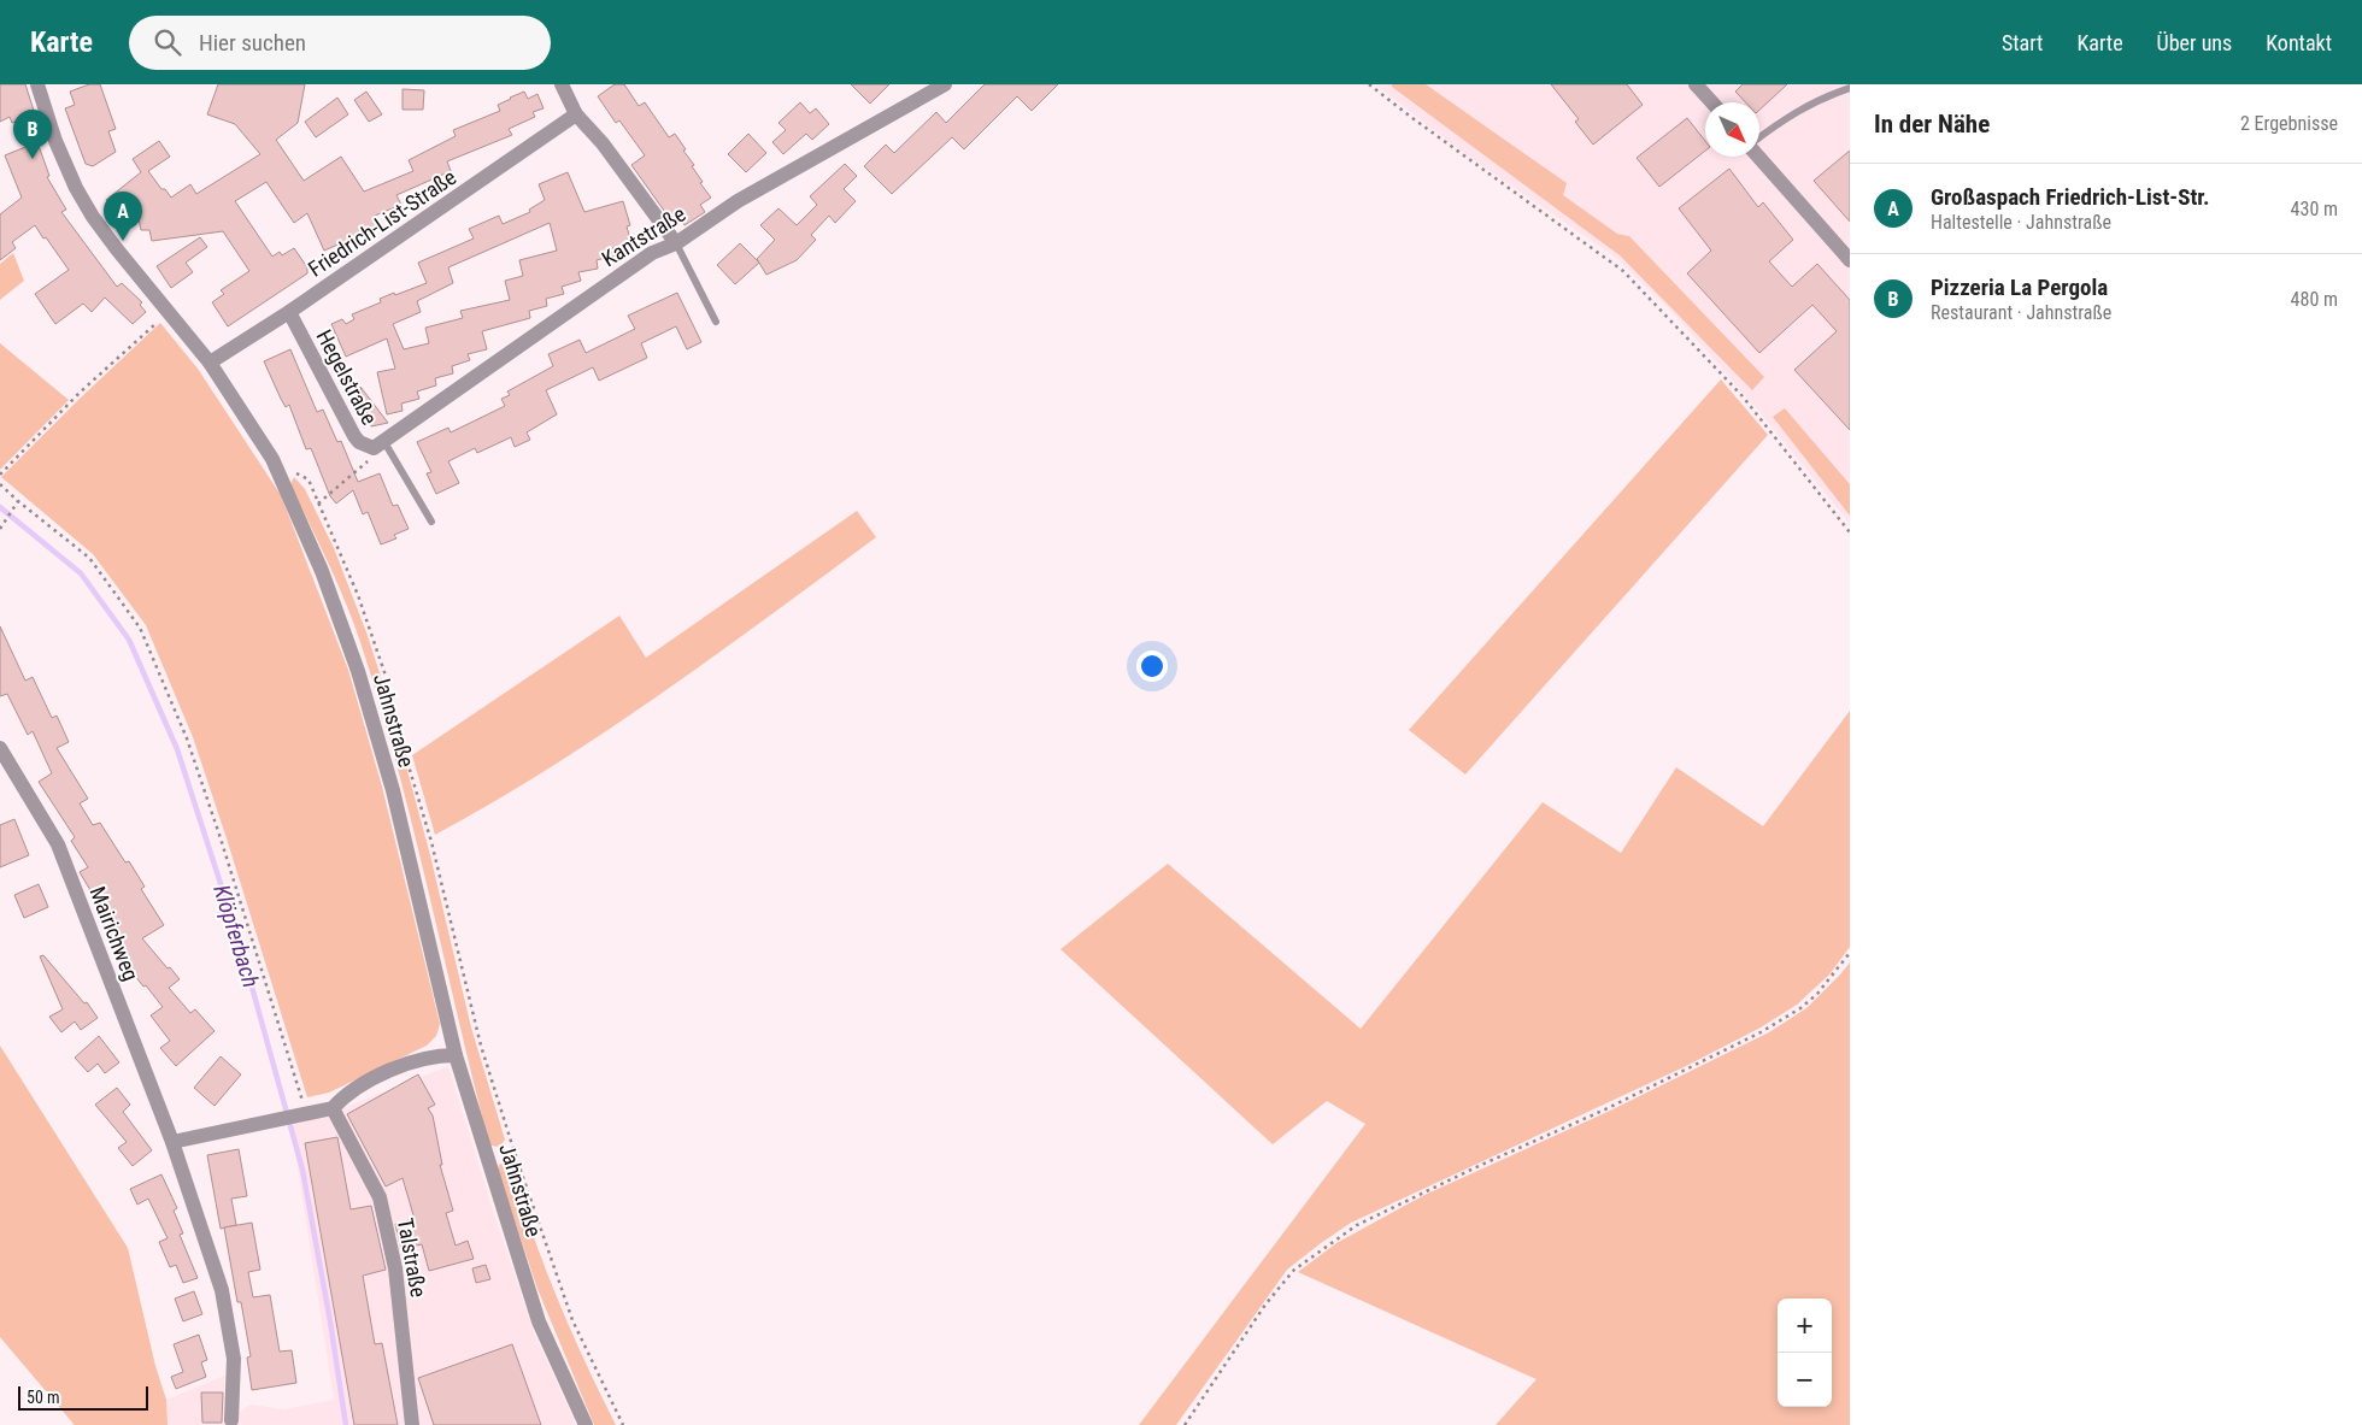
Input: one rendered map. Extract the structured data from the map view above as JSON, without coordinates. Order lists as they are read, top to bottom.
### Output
{
  "streets": {
    "street": [
      "Friedrich-List-Straße",
      "Kantstraße",
      "Hegelstraße",
      "Jahnstraße",
      "Mairichweg",
      "Talstraße"
    ]
  },
  "crossings": [
    ["Friedrich-List-Straße", "Hegelstraße"],
    ["Friedrich-List-Straße", "Jahnstraße"],
    ["Kantstraße", "Hegelstraße"]
  ],
  "water": ["Klöpferbach"],
  "scale_bar": "50 m",
  "north": "bottom right",
  "page": {
    "header": "Karte",
    "search": "Hier suchen",
    "nav": [
      "Start",
      "Karte",
      "Über uns",
      "Kontakt"
    ],
    "heading": ["In der Nähe", "2 Ergebnisse"],
    "pins": ["B", "A"],
    "list": [
      {
        "mark": "A",
        "name": "Großaspach Friedrich-List-Str.",
        "note": "Haltestelle · Jahnstraße",
        "value": "430 m"
      },
      {
        "mark": "B",
        "name": "Pizzeria La Pergola",
        "note": "Restaurant · Jahnstraße",
        "value": "480 m"
      }
    ],
    "map_buttons": ["+", "−"],
    "scale": "50 m"
  }
}
